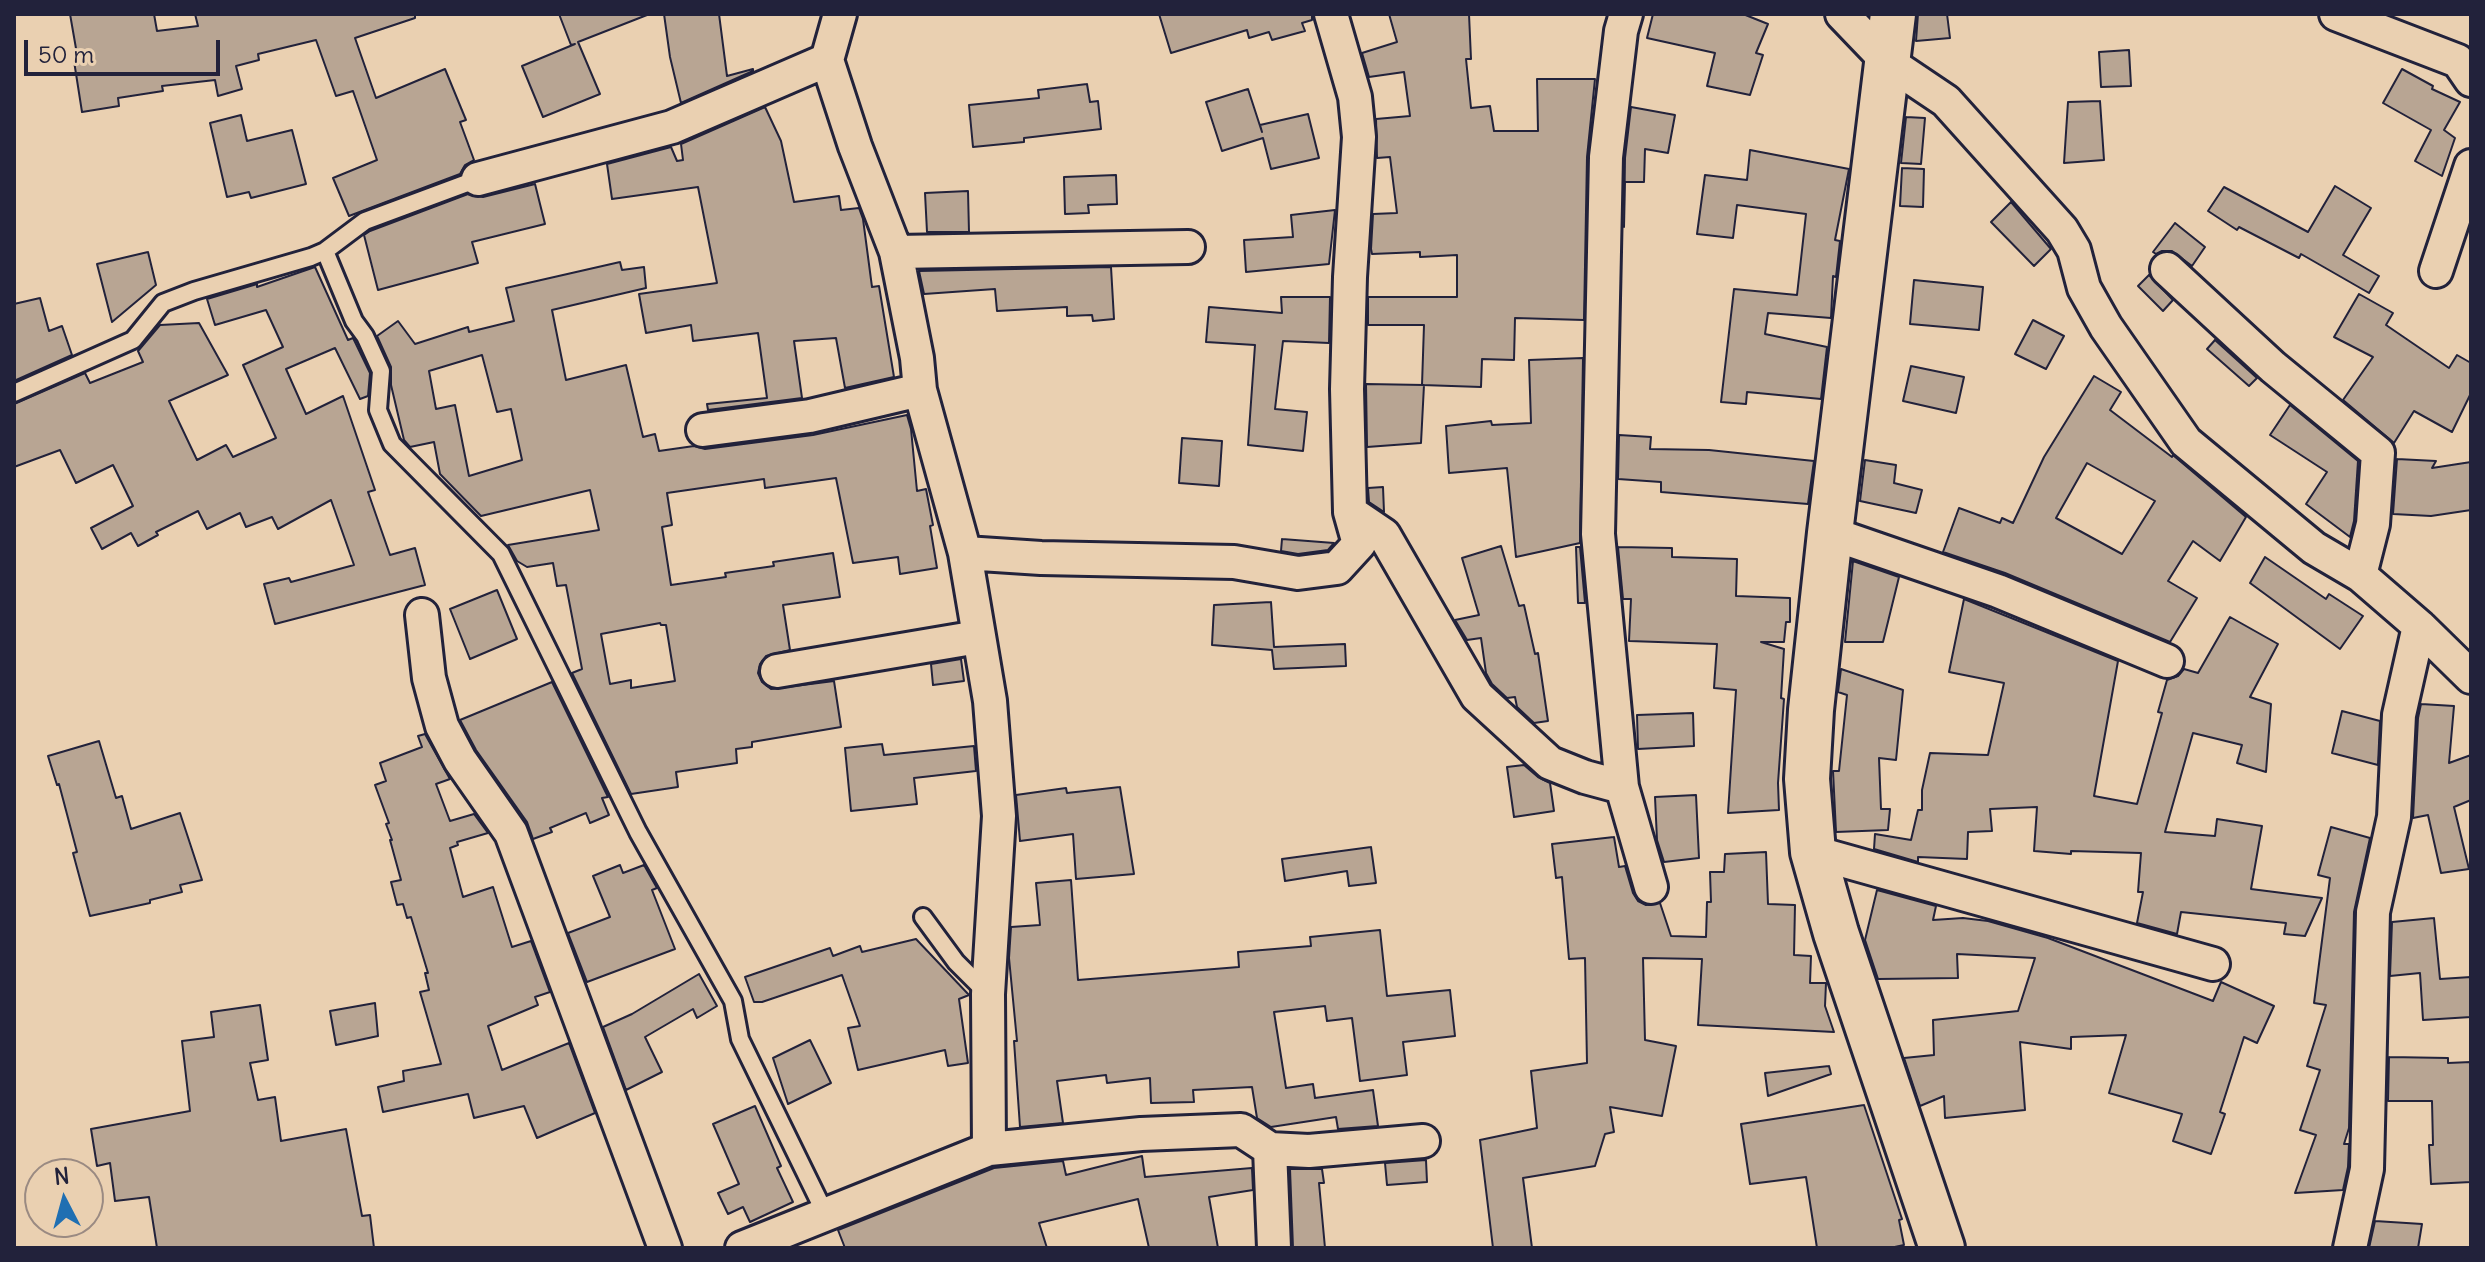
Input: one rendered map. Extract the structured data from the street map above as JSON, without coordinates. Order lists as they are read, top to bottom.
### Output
{
  "scale_bar": "50 m",
  "north": "top"
}
